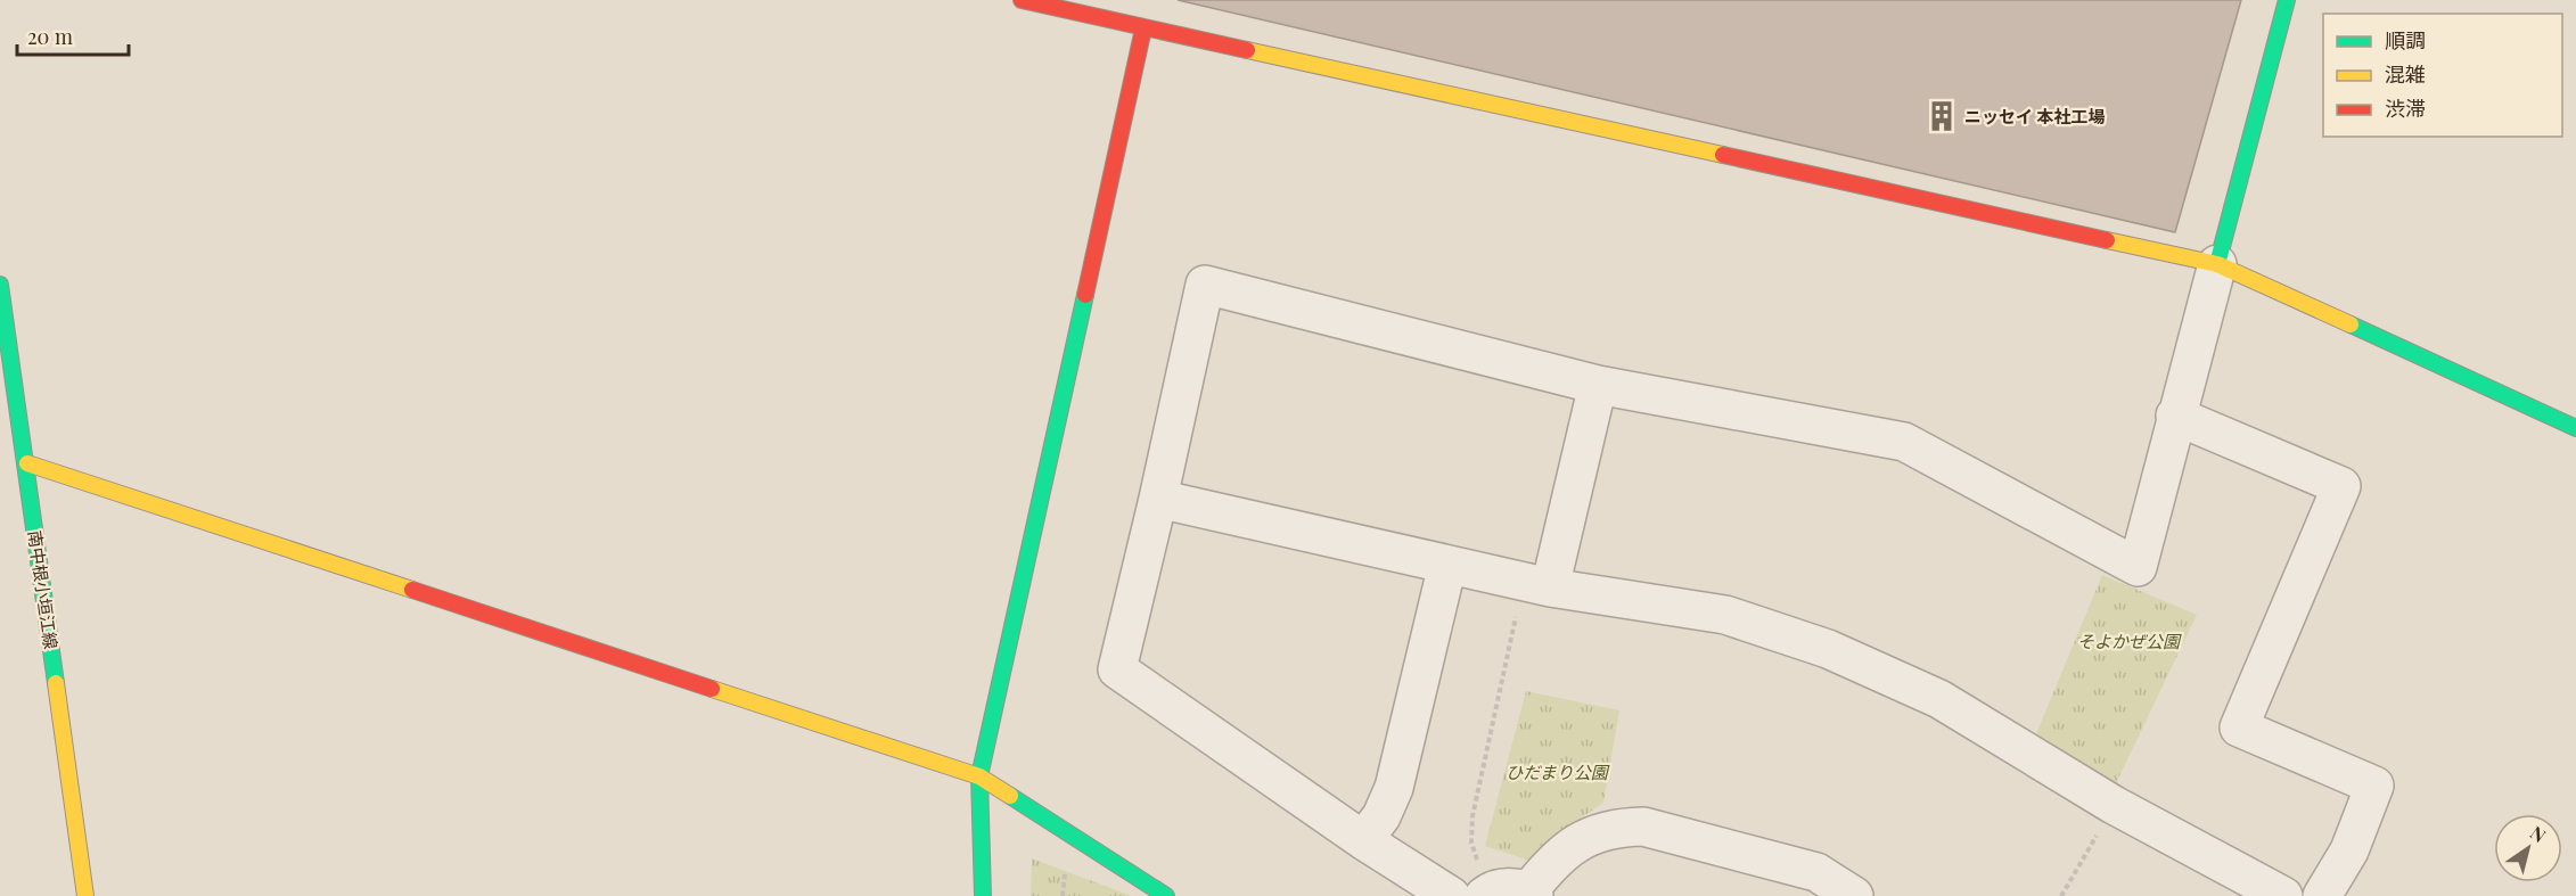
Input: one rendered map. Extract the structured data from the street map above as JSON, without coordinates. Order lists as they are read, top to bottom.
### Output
{
  "streets": {
    "street": ["南中根小垣江線"]
  },
  "parks": ["そよかぜ公園", "ひだまり公園"],
  "places": {
    "building": ["ニッセイ 本社工場"]
  },
  "legend": ["順調", "混雑", "渋滞"],
  "scale_bar": "20 m",
  "north": "top right"
}
